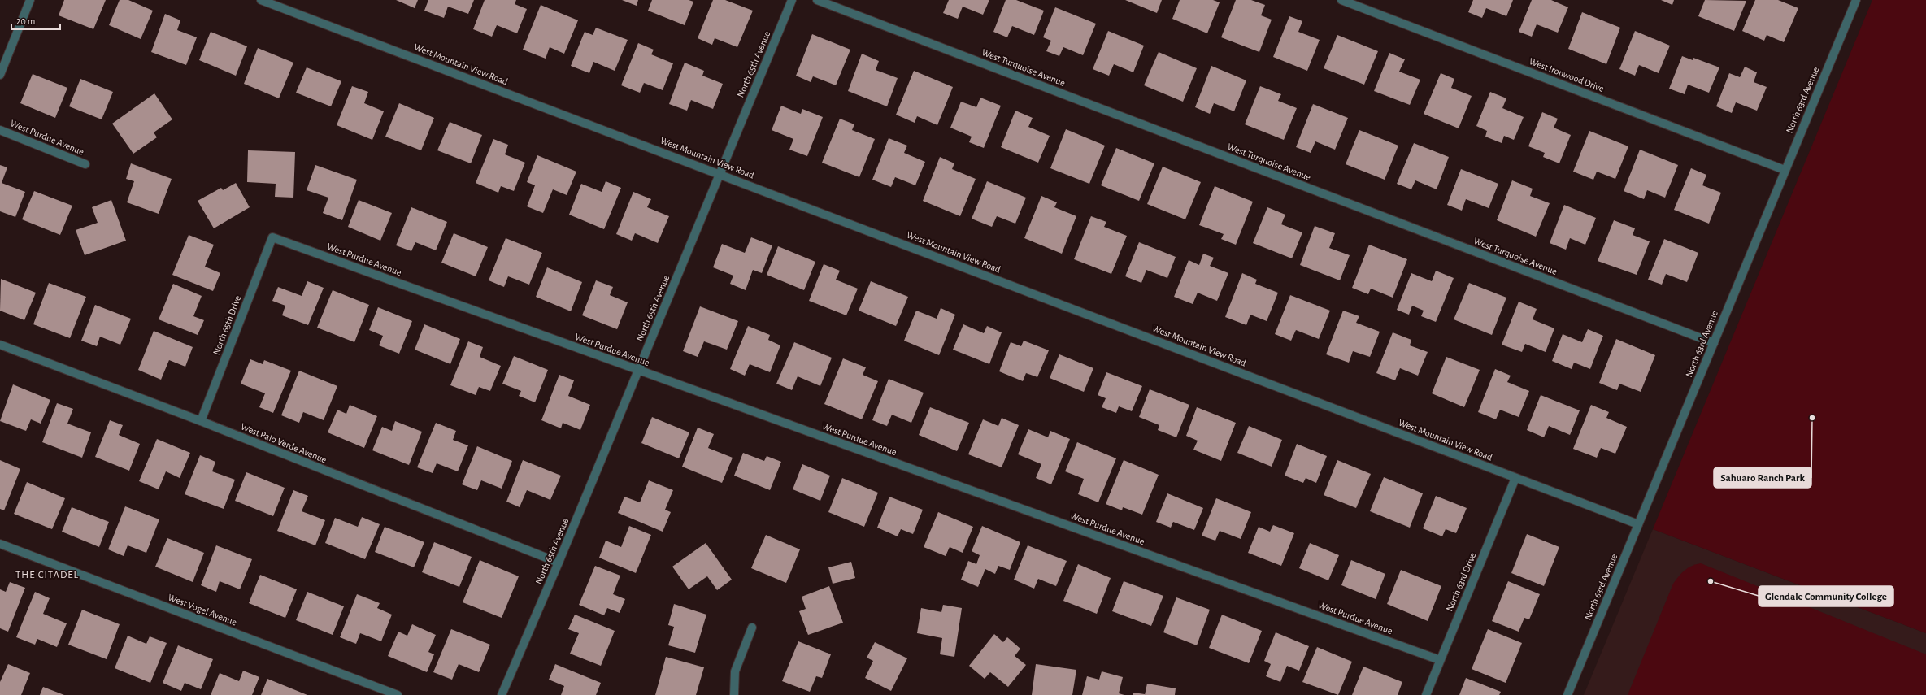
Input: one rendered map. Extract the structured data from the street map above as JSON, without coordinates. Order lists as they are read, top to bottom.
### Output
{
  "streets": {
    "street": [
      "West Mountain View Road",
      "North 65th Avenue",
      "West Turquoise Avenue",
      "West Ironwood Drive",
      "North 63rd Avenue",
      "West Purdue Avenue",
      "North 65th Drive",
      "West Palo Verde Avenue",
      "North 63rd Drive",
      "West Vogel Avenue"
    ]
  },
  "crossings": [
    ["West Mountain View Road", "North 65th Avenue"],
    ["West Mountain View Road", "North 63rd Avenue"],
    ["West Mountain View Road", "North 63rd Drive"],
    ["North 65th Avenue", "West Purdue Avenue"],
    ["North 65th Avenue", "West Palo Verde Avenue"],
    ["West Turquoise Avenue", "North 63rd Avenue"],
    ["West Ironwood Drive", "North 63rd Avenue"],
    ["West Purdue Avenue", "North 65th Drive"],
    ["West Purdue Avenue", "North 63rd Drive"],
    ["North 65th Drive", "West Palo Verde Avenue"]
  ],
  "districts": ["THE CITADEL"],
  "places": ["Sahuaro Ranch Park", "Glendale Community College"],
  "scale_bar": "20 m"
}
